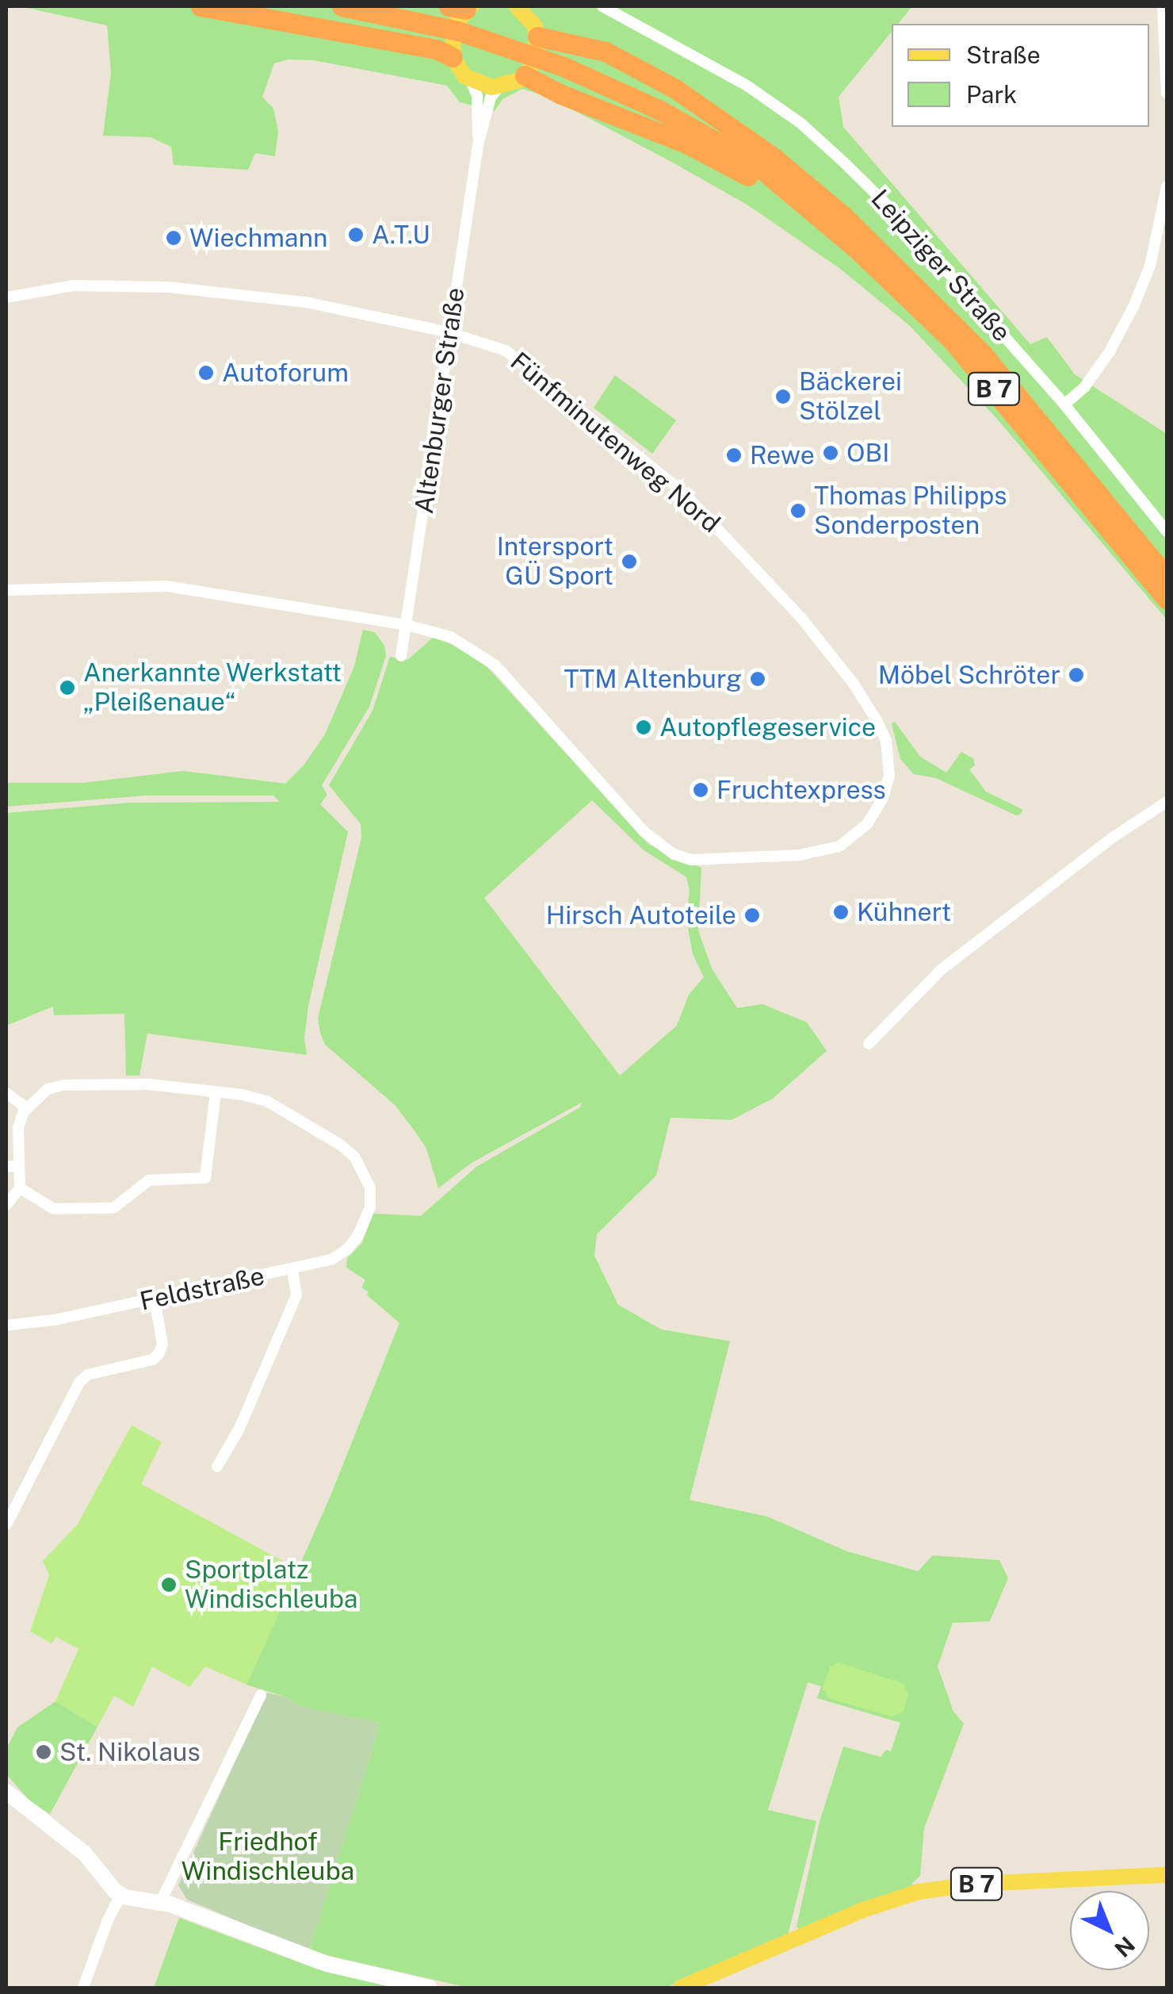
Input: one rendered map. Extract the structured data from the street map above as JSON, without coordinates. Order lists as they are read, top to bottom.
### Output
{
  "streets": {
    "highway": ["B 7"],
    "street": [
      "Leipziger Straße",
      "Altenburger Straße",
      "Fünfminutenweg Nord",
      "Feldstraße"
    ]
  },
  "crossings": [
    ["Altenburger Straße", "Fünfminutenweg Nord"]
  ],
  "parks": ["Friedhof Windischleuba"],
  "places": [
    "A.T.U",
    "Wiechmann",
    "Autoforum",
    "Bäckerei Stölzel",
    "OBI",
    "Rewe",
    "Thomas Philipps Sonderposten",
    "Intersport GÜ Sport",
    "Möbel Schröter",
    "TTM Altenburg",
    "Anerkannte Werkstatt „Pleißenaue“",
    "Autopflegeservice",
    "Fruchtexpress",
    "Kühnert",
    "Hirsch Autoteile",
    "Sportplatz Windischleuba",
    "St. Nikolaus"
  ],
  "legend": ["Straße", "Park"],
  "north": "bottom right"
}
